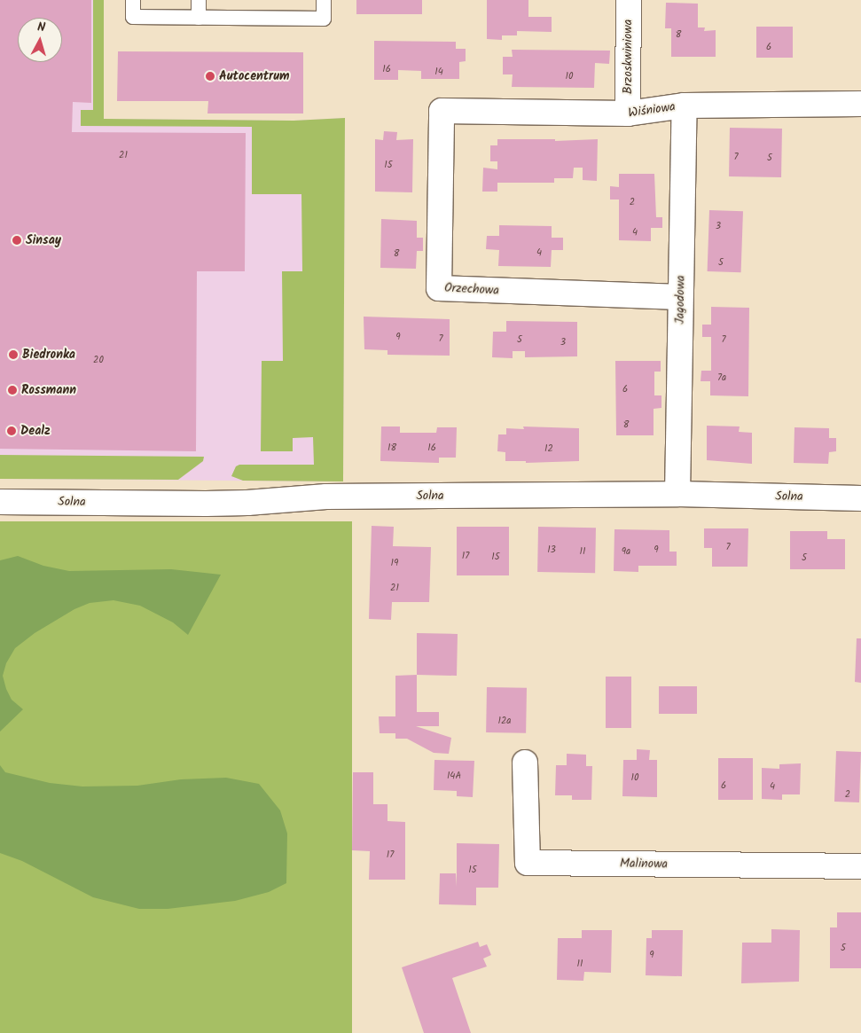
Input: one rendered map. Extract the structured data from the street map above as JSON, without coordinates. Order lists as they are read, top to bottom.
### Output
{
  "streets": {
    "street": [
      "Brzoskwiniowa",
      "Wiśniowa",
      "Orzechowa",
      "Jagodowa",
      "Solna",
      "Malinowa"
    ]
  },
  "crossings": [
    ["Brzoskwiniowa", "Wiśniowa"],
    ["Wiśniowa", "Orzechowa"],
    ["Wiśniowa", "Jagodowa"],
    ["Orzechowa", "Jagodowa"],
    ["Jagodowa", "Solna"]
  ],
  "places": [
    "Autocentrum",
    "Sinsay",
    "Biedronka",
    "Rossmann",
    "Dealz"
  ],
  "house_numbers": [
    "8",
    "6",
    "16",
    "14",
    "10",
    "21",
    "7",
    "5",
    "15",
    "2",
    "3",
    "4",
    "4",
    "8",
    "5",
    "9",
    "7",
    "5",
    "7",
    "3",
    "20",
    "7a",
    "6",
    "8",
    "18",
    "16",
    "12",
    "7",
    "13",
    "9",
    "11",
    "9a",
    "17",
    "15",
    "5",
    "19",
    "21",
    "12a",
    "14A",
    "10",
    "6",
    "4",
    "2",
    "17",
    "15",
    "5",
    "9",
    "11"
  ],
  "north": "top"
}
